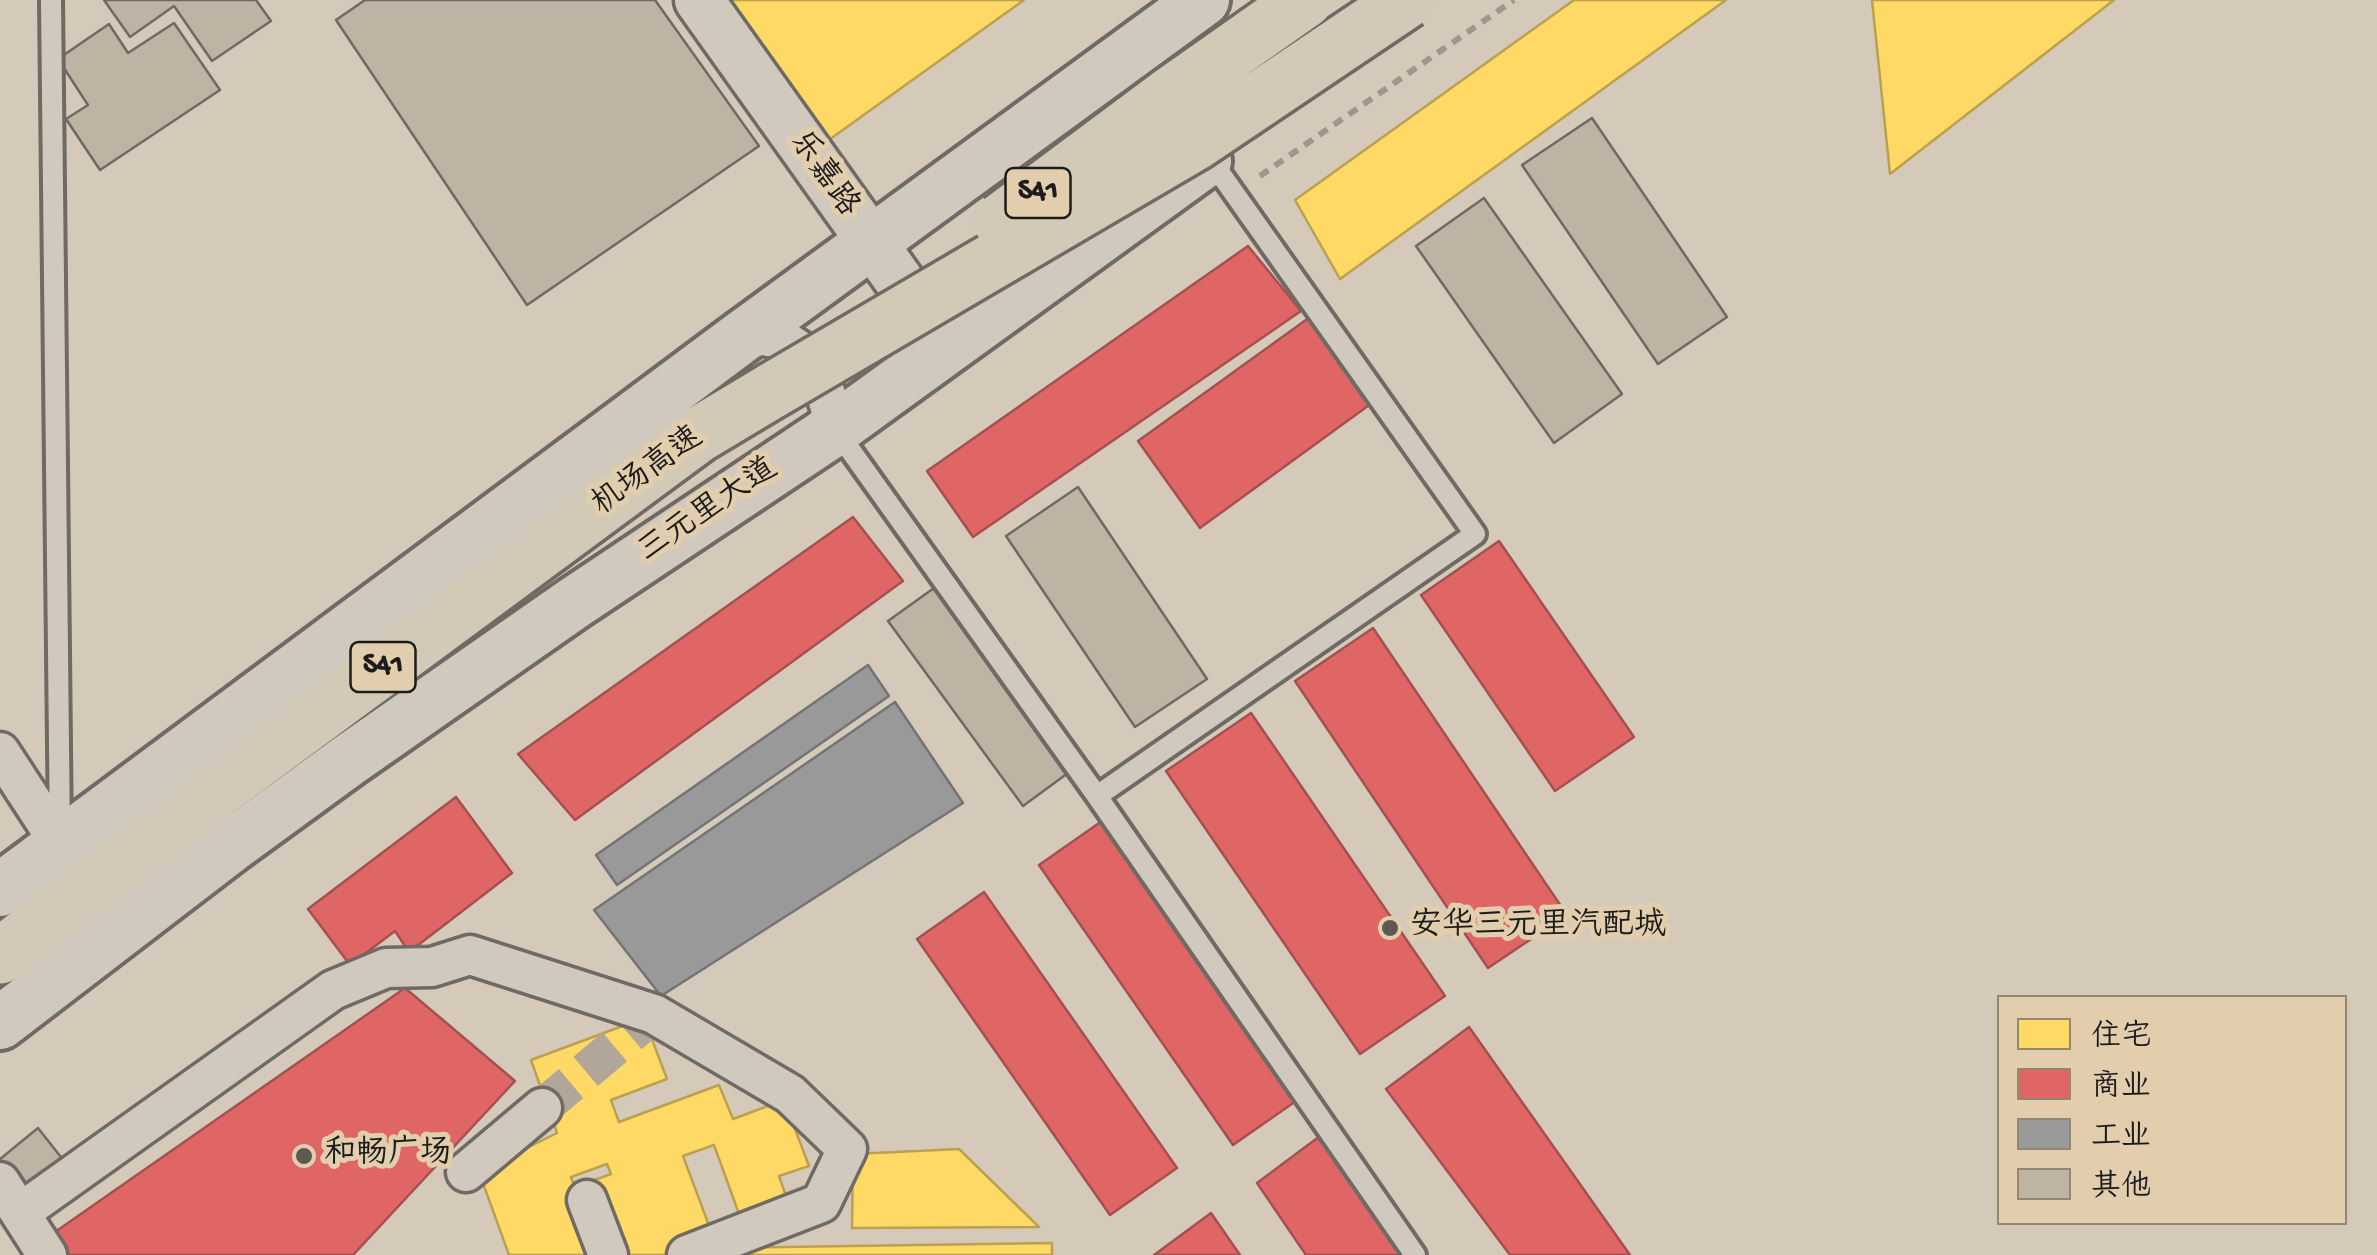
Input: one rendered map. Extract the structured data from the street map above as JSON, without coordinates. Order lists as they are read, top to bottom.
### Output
{
  "streets": {
    "highway": ["S41", "机场高速"],
    "main road": ["三元里大道"],
    "street": ["乐嘉路"]
  },
  "crossings": [
    ["乐嘉路", "三元里大道"]
  ],
  "places": ["安华三元里汽配城", "和畅广场"],
  "legend": [
    "住宅",
    "商业",
    "工业",
    "其他"
  ]
}
